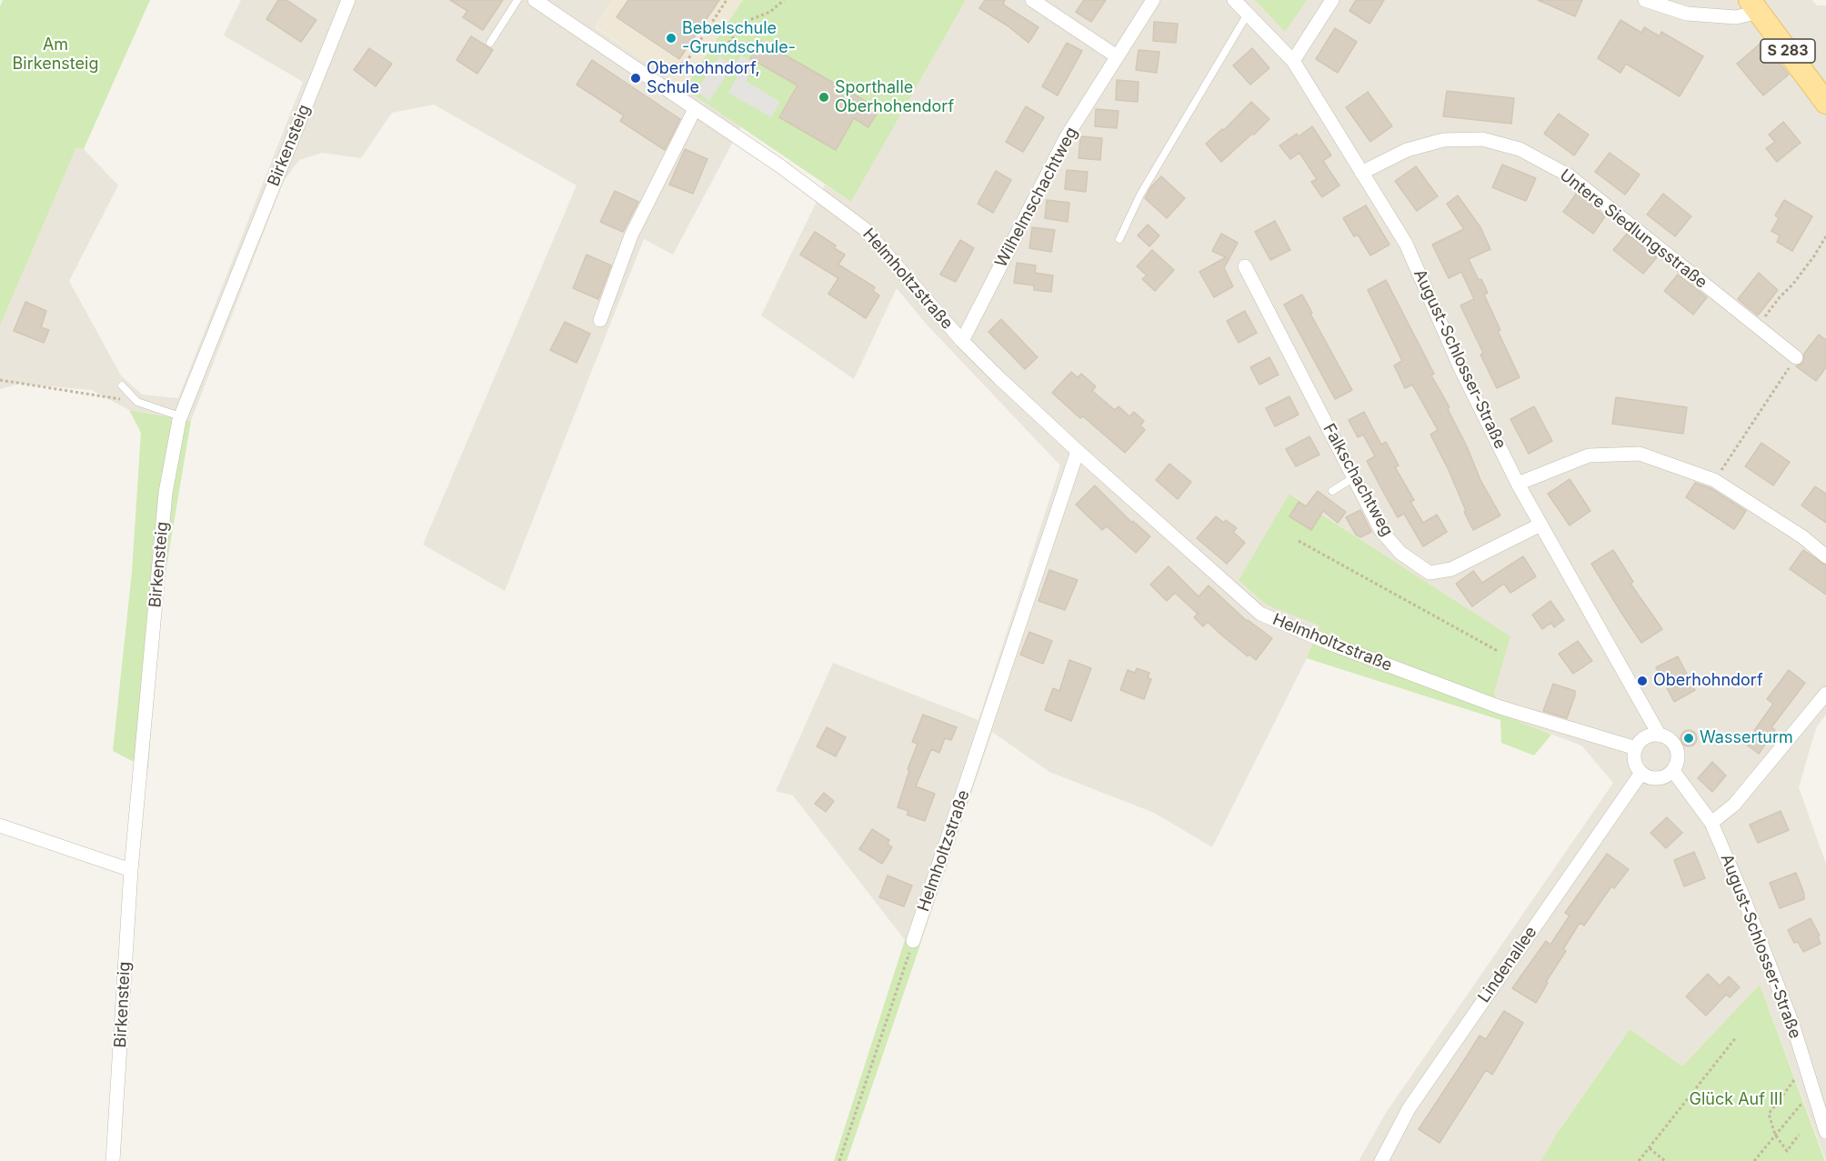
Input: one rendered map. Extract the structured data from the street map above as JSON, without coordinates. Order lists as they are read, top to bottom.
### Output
{
  "streets": {
    "main road": ["S 283"],
    "street": [
      "Birkensteig",
      "Wilhelmschachtweg",
      "Untere Siedlungsstraße",
      "Helmholtzstraße",
      "August-Schlosser-Straße",
      "Falkschachtweg",
      "Lindenallee"
    ]
  },
  "crossings": [
    ["Wilhelmschachtweg", "Helmholtzstraße"],
    ["Untere Siedlungsstraße", "August-Schlosser-Straße"],
    ["Helmholtzstraße", "August-Schlosser-Straße"],
    ["Helmholtzstraße", "Lindenallee"],
    ["August-Schlosser-Straße", "Falkschachtweg"],
    ["August-Schlosser-Straße", "Lindenallee"]
  ],
  "parks": ["Am Birkensteig", "Glück Auf III"],
  "places": [
    "Bebelschule -Grundschule-",
    "Oberhohndorf, Schule",
    "Sporthalle Oberhohendorf",
    "Oberhohndorf",
    "Wasserturm"
  ]
}
